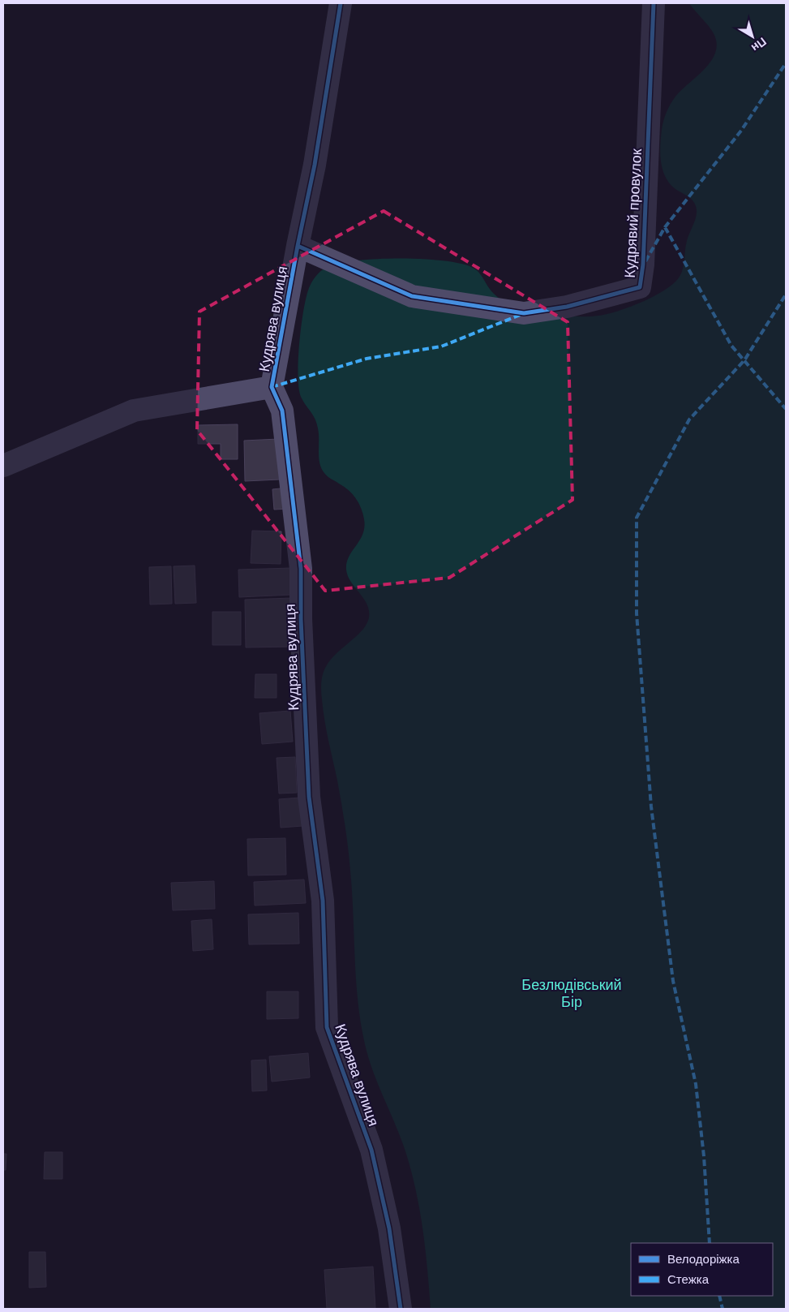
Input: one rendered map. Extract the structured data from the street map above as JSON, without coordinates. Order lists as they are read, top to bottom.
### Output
{
  "streets": {
    "street": ["Кудрявий провулок", "Кудрява вулиця"]
  },
  "crossings": [
    ["Кудрявий провулок", "Кудрява вулиця"]
  ],
  "parks": ["Безлюдівський Бір"],
  "legend": ["Велодоріжка", "Стежка"],
  "north": "bottom right"
}
